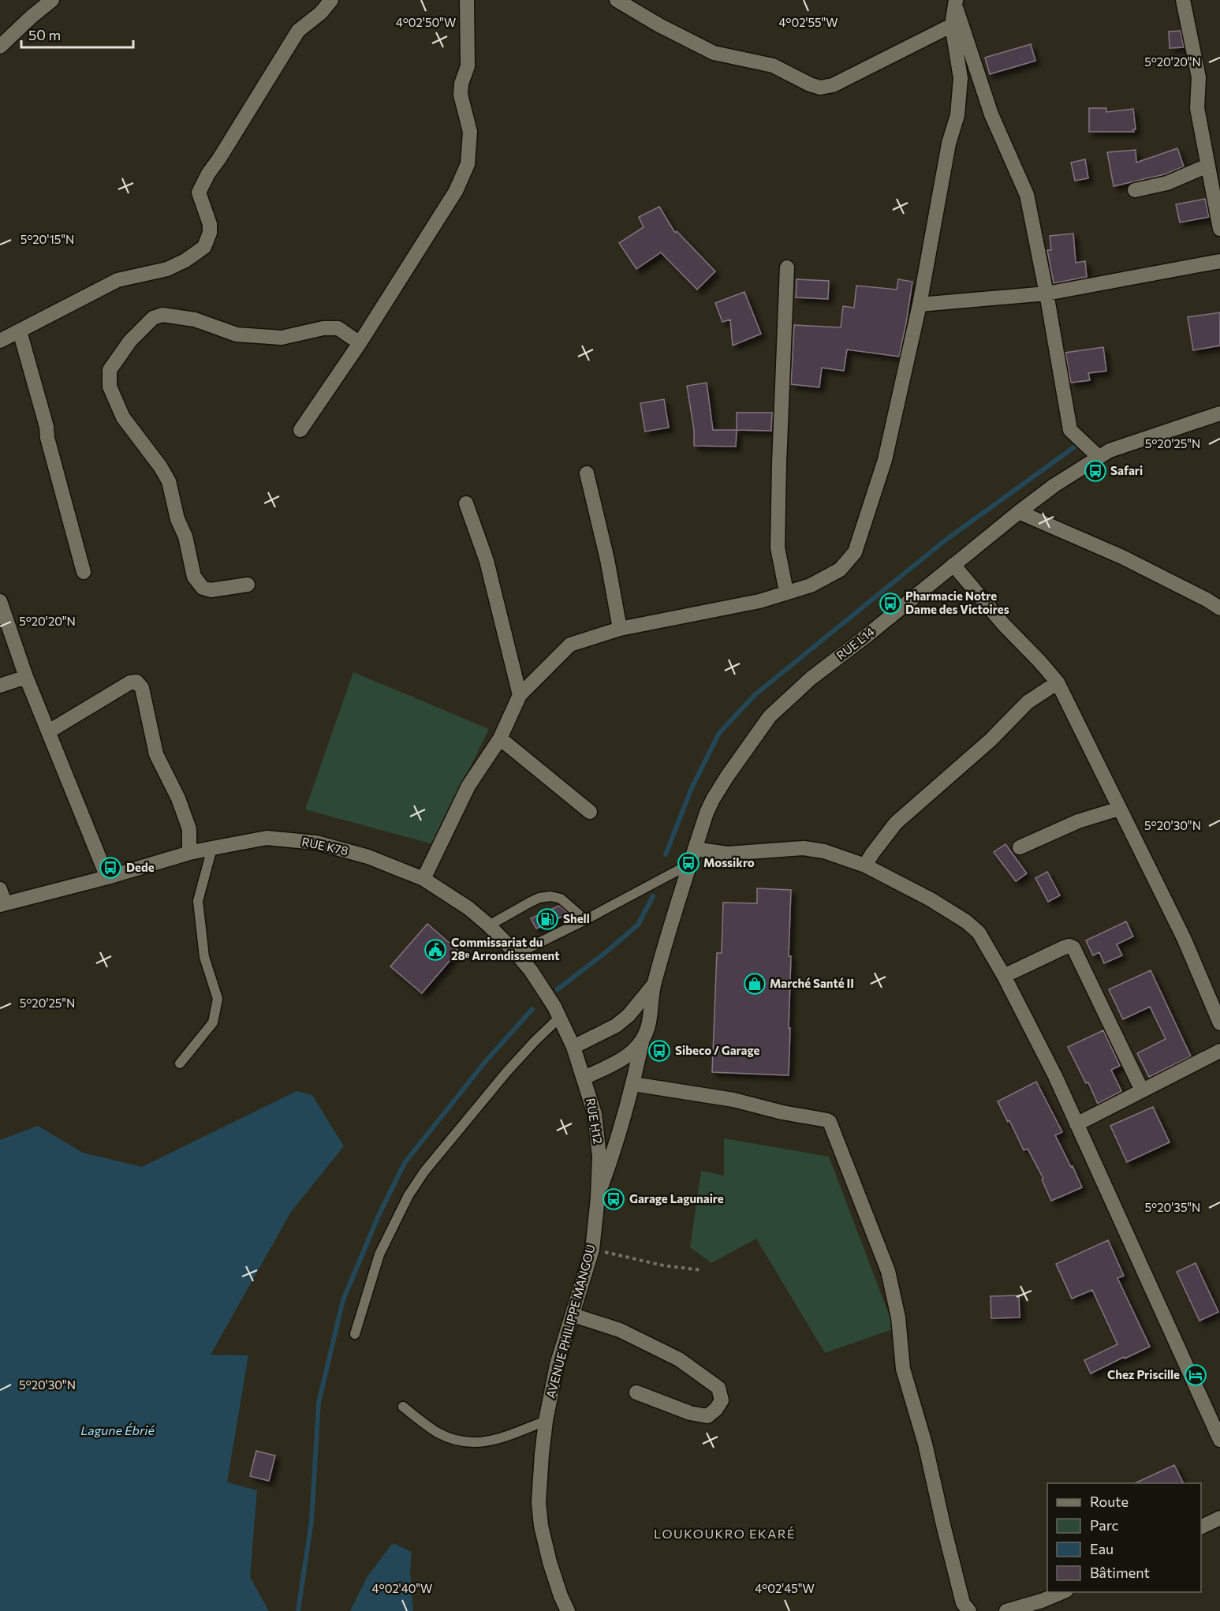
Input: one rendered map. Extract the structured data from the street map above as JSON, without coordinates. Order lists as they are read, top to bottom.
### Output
{
  "streets": {
    "street": [
      "RUE L14",
      "RUE K78",
      "RUE H12",
      "AVENUE PHILIPPE MANGOU"
    ]
  },
  "crossings": [
    ["RUE L14", "RUE K78"],
    ["RUE L14", "RUE H12"],
    ["RUE K78", "RUE H12"],
    ["RUE H12", "AVENUE PHILIPPE MANGOU"]
  ],
  "districts": ["LOUKOUKRO EKARÉ"],
  "water": ["Lagune Ébrié"],
  "places": {
    "bus stop": [
      "Safari",
      "Pharmacie Notre Dame des Victoires",
      "Mossikro",
      "Dede",
      "Sibeco / Garage",
      "Garage Lagunaire"
    ],
    "fuel station": ["Shell"],
    "public building": ["Commissariat du 28ᵉ Arrondissement"],
    "shop": ["Marché Santé II"],
    "hotel": ["Chez Priscille"]
  },
  "legend": [
    "Route",
    "Parc",
    "Eau",
    "Bâtiment"
  ],
  "scale_bar": "50 m",
  "coordinates": [
    "4°02'50\"W",
    "4°02'55\"W",
    "5°20'20\"N",
    "5°20'15\"N",
    "5°20'25\"N",
    "5°20'30\"N",
    "5°20'35\"N",
    "4°02'40\"W",
    "4°02'45\"W"
  ]
}
